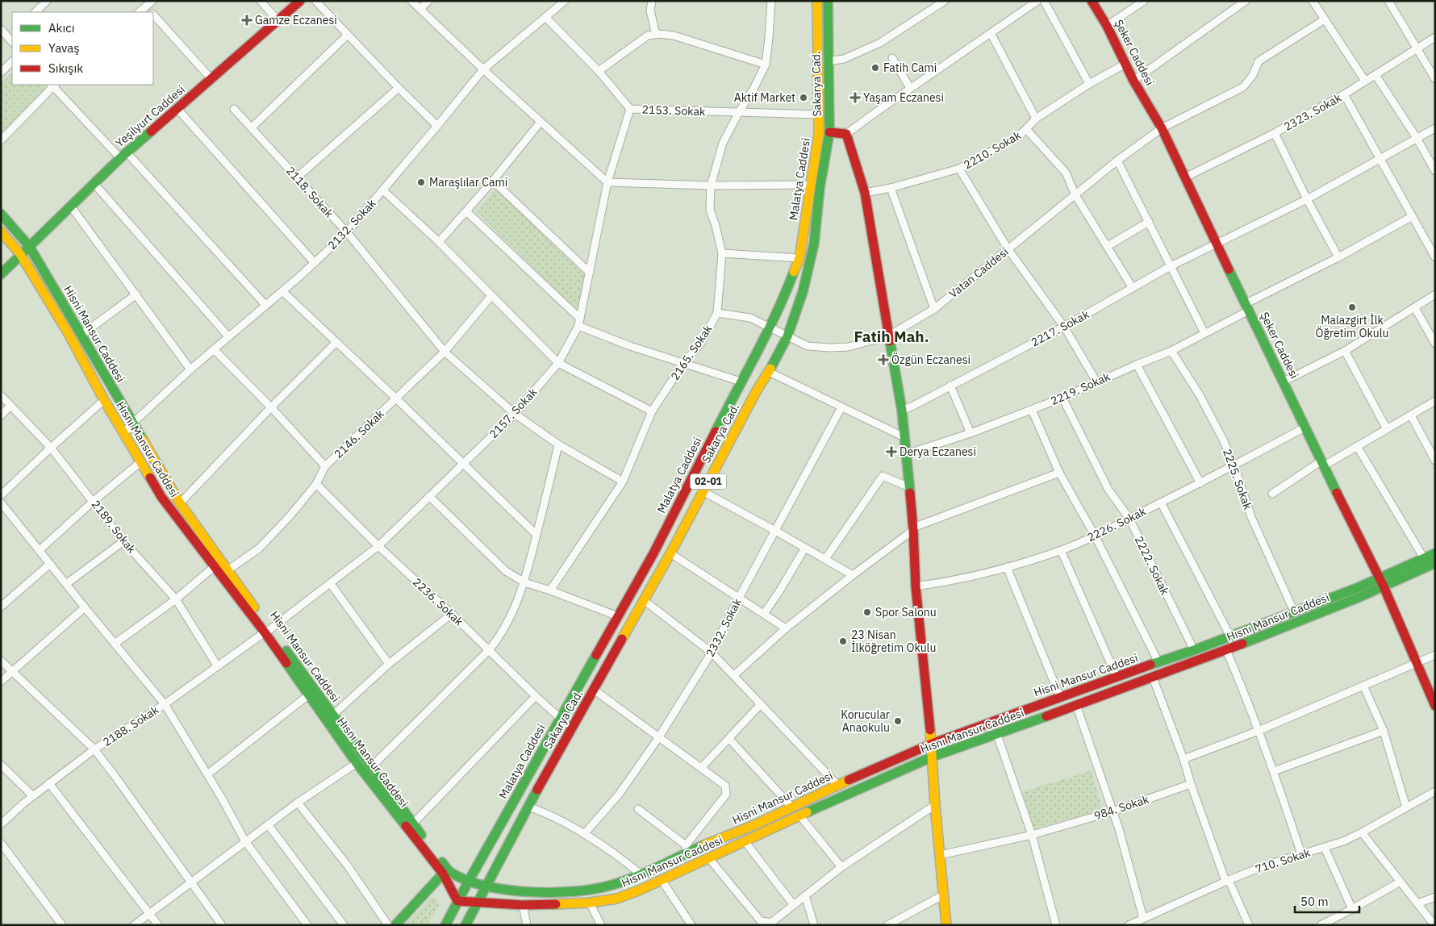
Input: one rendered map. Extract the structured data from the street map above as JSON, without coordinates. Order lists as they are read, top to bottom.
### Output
{
  "streets": {
    "main road": [
      "Şeker Caddesi",
      "Sakarya Cad.",
      "Yeşilyurt Caddesi",
      "Malatya Caddesi",
      "Hisni Mansur Caddesi",
      "Hısnı Mansur Caddesi",
      "02-01"
    ],
    "street": [
      "2153. Sokak",
      "2323. Sokak",
      "2210. Sokak",
      "2118. Sokak",
      "2132. Sokak",
      "Vatan Caddesi",
      "2217. Sokak",
      "2165. Sokak",
      "2219. Sokak",
      "2157. Sokak",
      "2146. Sokak",
      "2225. Sokak",
      "2226. Sokak",
      "2189. Sokak",
      "2222. Sokak",
      "2236. Sokak",
      "2332. Sokak",
      "2188. Sokak",
      "984. Sokak",
      "710. Sokak"
    ]
  },
  "crossings": [
    ["Şeker Caddesi", "2323. Sokak"],
    ["Şeker Caddesi", "2210. Sokak"],
    ["Şeker Caddesi", "Vatan Caddesi"],
    ["Şeker Caddesi", "2217. Sokak"],
    ["Şeker Caddesi", "Hisni Mansur Caddesi"],
    ["Şeker Caddesi", "2219. Sokak"],
    ["Şeker Caddesi", "Hısnı Mansur Caddesi"],
    ["Şeker Caddesi", "2226. Sokak"],
    ["Sakarya Cad.", "Vatan Caddesi"],
    ["Sakarya Cad.", "Hisni Mansur Caddesi"],
    ["Sakarya Cad.", "Hısnı Mansur Caddesi"],
    ["2153. Sokak", "Malatya Caddesi"],
    ["2153. Sokak", "2132. Sokak"],
    ["2153. Sokak", "2165. Sokak"],
    ["2153. Sokak", "2157. Sokak"],
    ["Yeşilyurt Caddesi", "Hisni Mansur Caddesi"],
    ["Yeşilyurt Caddesi", "Hısnı Mansur Caddesi"],
    ["Malatya Caddesi", "Vatan Caddesi"],
    ["Malatya Caddesi", "Hisni Mansur Caddesi"],
    ["Malatya Caddesi", "Hısnı Mansur Caddesi"],
    ["Malatya Caddesi", "2236. Sokak"],
    ["2118. Sokak", "2132. Sokak"],
    ["2118. Sokak", "2165. Sokak"],
    ["2118. Sokak", "2157. Sokak"],
    ["2118. Sokak", "2146. Sokak"],
    ["2132. Sokak", "Hisni Mansur Caddesi"],
    ["2132. Sokak", "Hısnı Mansur Caddesi"],
    ["Vatan Caddesi", "2165. Sokak"],
    ["Hisni Mansur Caddesi", "2157. Sokak"],
    ["Hisni Mansur Caddesi", "2146. Sokak"],
    ["Hisni Mansur Caddesi", "Hısnı Mansur Caddesi"],
    ["Hisni Mansur Caddesi", "2225. Sokak"],
    ["Hisni Mansur Caddesi", "2222. Sokak"],
    ["Hisni Mansur Caddesi", "2188. Sokak"],
    ["2219. Sokak", "2225. Sokak"],
    ["2219. Sokak", "2222. Sokak"],
    ["2157. Sokak", "Hısnı Mansur Caddesi"],
    ["2157. Sokak", "2236. Sokak"],
    ["2157. Sokak", "2188. Sokak"],
    ["2146. Sokak", "2236. Sokak"],
    ["Hısnı Mansur Caddesi", "2188. Sokak"],
    ["2225. Sokak", "2226. Sokak"],
    ["2226. Sokak", "2222. Sokak"],
    ["2189. Sokak", "2188. Sokak"]
  ],
  "districts": ["Fatih Mah."],
  "places": {
    "health": [
      "Gamze Eczanesi",
      "Yaşam Eczanesi",
      "Özgün Eczanesi",
      "Derya Eczanesi"
    ],
    "other": [
      "Fatih Cami",
      "Aktif Market",
      "Maraşlılar Cami",
      "Malazgirt İlk Öğretim Okulu",
      "Spor Salonu",
      "23 Nisan İlköğretim Okulu",
      "Korucular Anaokulu"
    ]
  },
  "legend": ["Akıcı", "Yavaş", "Sıkışık"],
  "scale_bar": "50 m"
}
